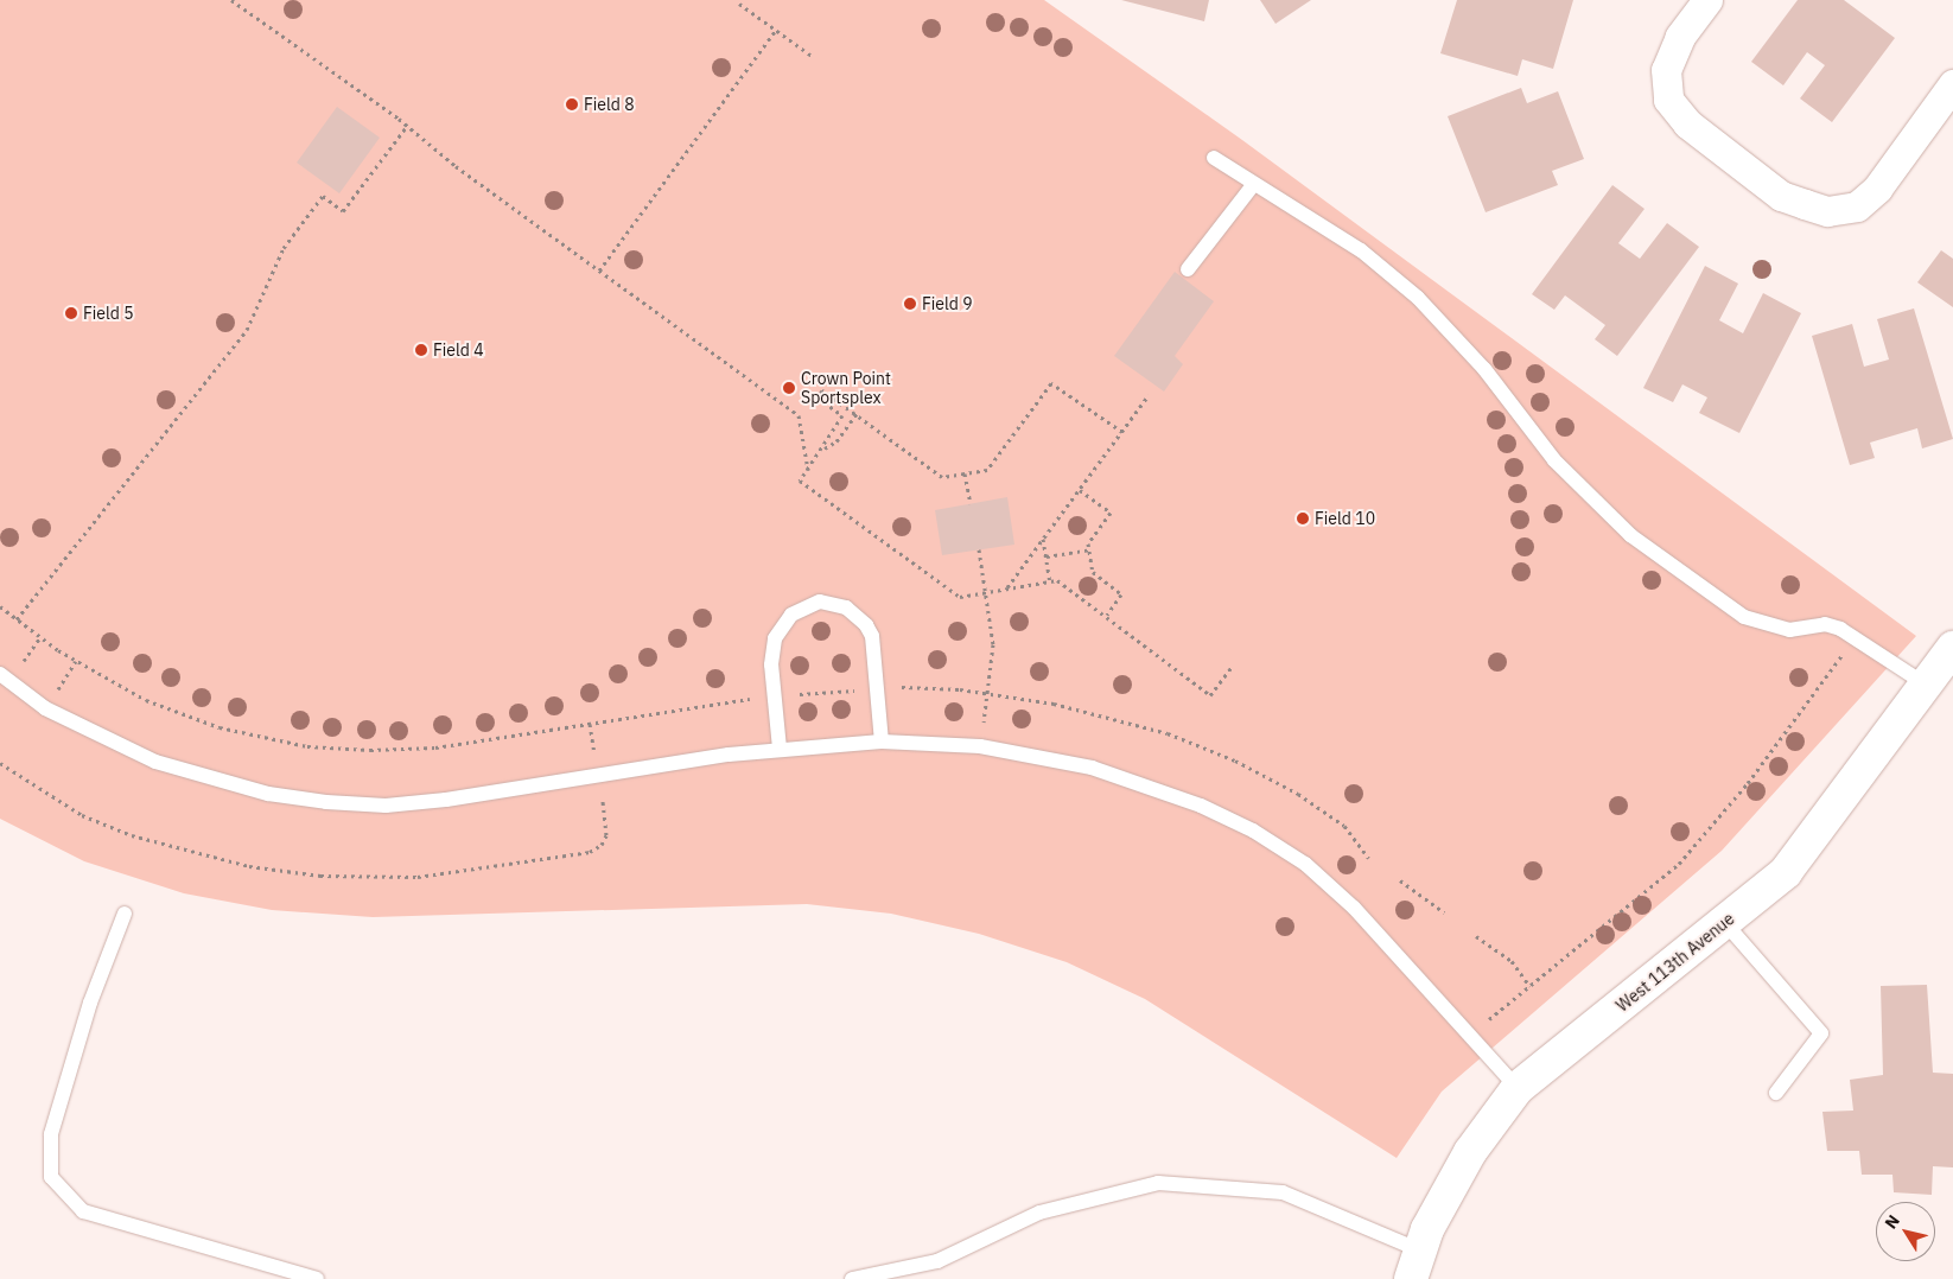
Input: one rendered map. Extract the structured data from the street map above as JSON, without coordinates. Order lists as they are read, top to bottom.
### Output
{
  "streets": {
    "street": ["West 113th Avenue"]
  },
  "places": [
    "Field 8",
    "Field 9",
    "Field 5",
    "Field 4",
    "Crown Point Sportsplex",
    "Field 10"
  ],
  "north": "top left"
}
